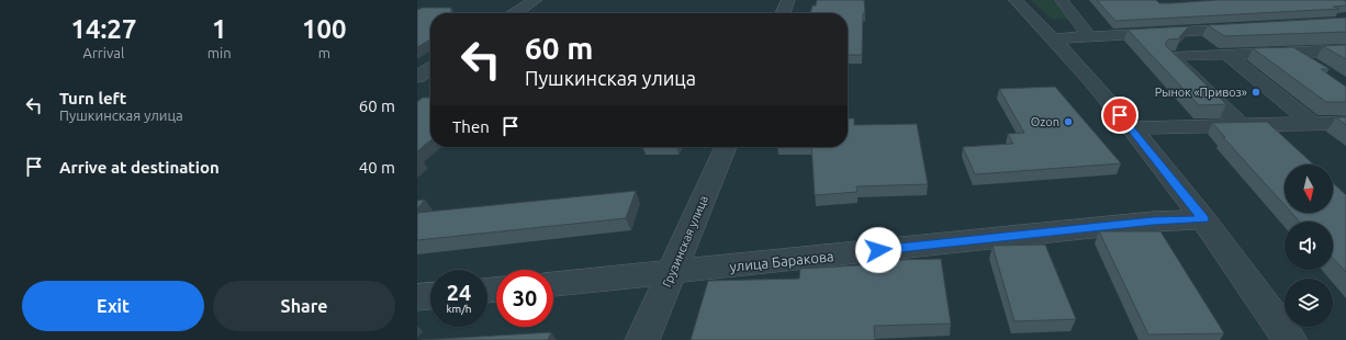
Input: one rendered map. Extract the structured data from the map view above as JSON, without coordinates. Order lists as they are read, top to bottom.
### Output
{
  "streets": {
    "street": ["Грузинская улица", "улица Баракова"]
  },
  "crossings": [
    ["Грузинская улица", "улица Баракова"]
  ],
  "places": ["Рынок «Привоз»", "Ozon"],
  "north": "bottom",
  "page": {
    "eta": [
      "14:27",
      "Arrival",
      "1",
      "min",
      "100",
      "m"
    ],
    "turn": ["60 m", "Пушкинская улица"],
    "list": [
      {
        "name": "Turn left",
        "note": "Пушкинская улица",
        "value": "60 m"
      },
      {
        "name": "Arrive at destination",
        "value": "40 m"
      }
    ],
    "then": "Then",
    "speed": "24 km/h",
    "limit": "30",
    "buttons": ["Exit", "Share"]
  }
}
